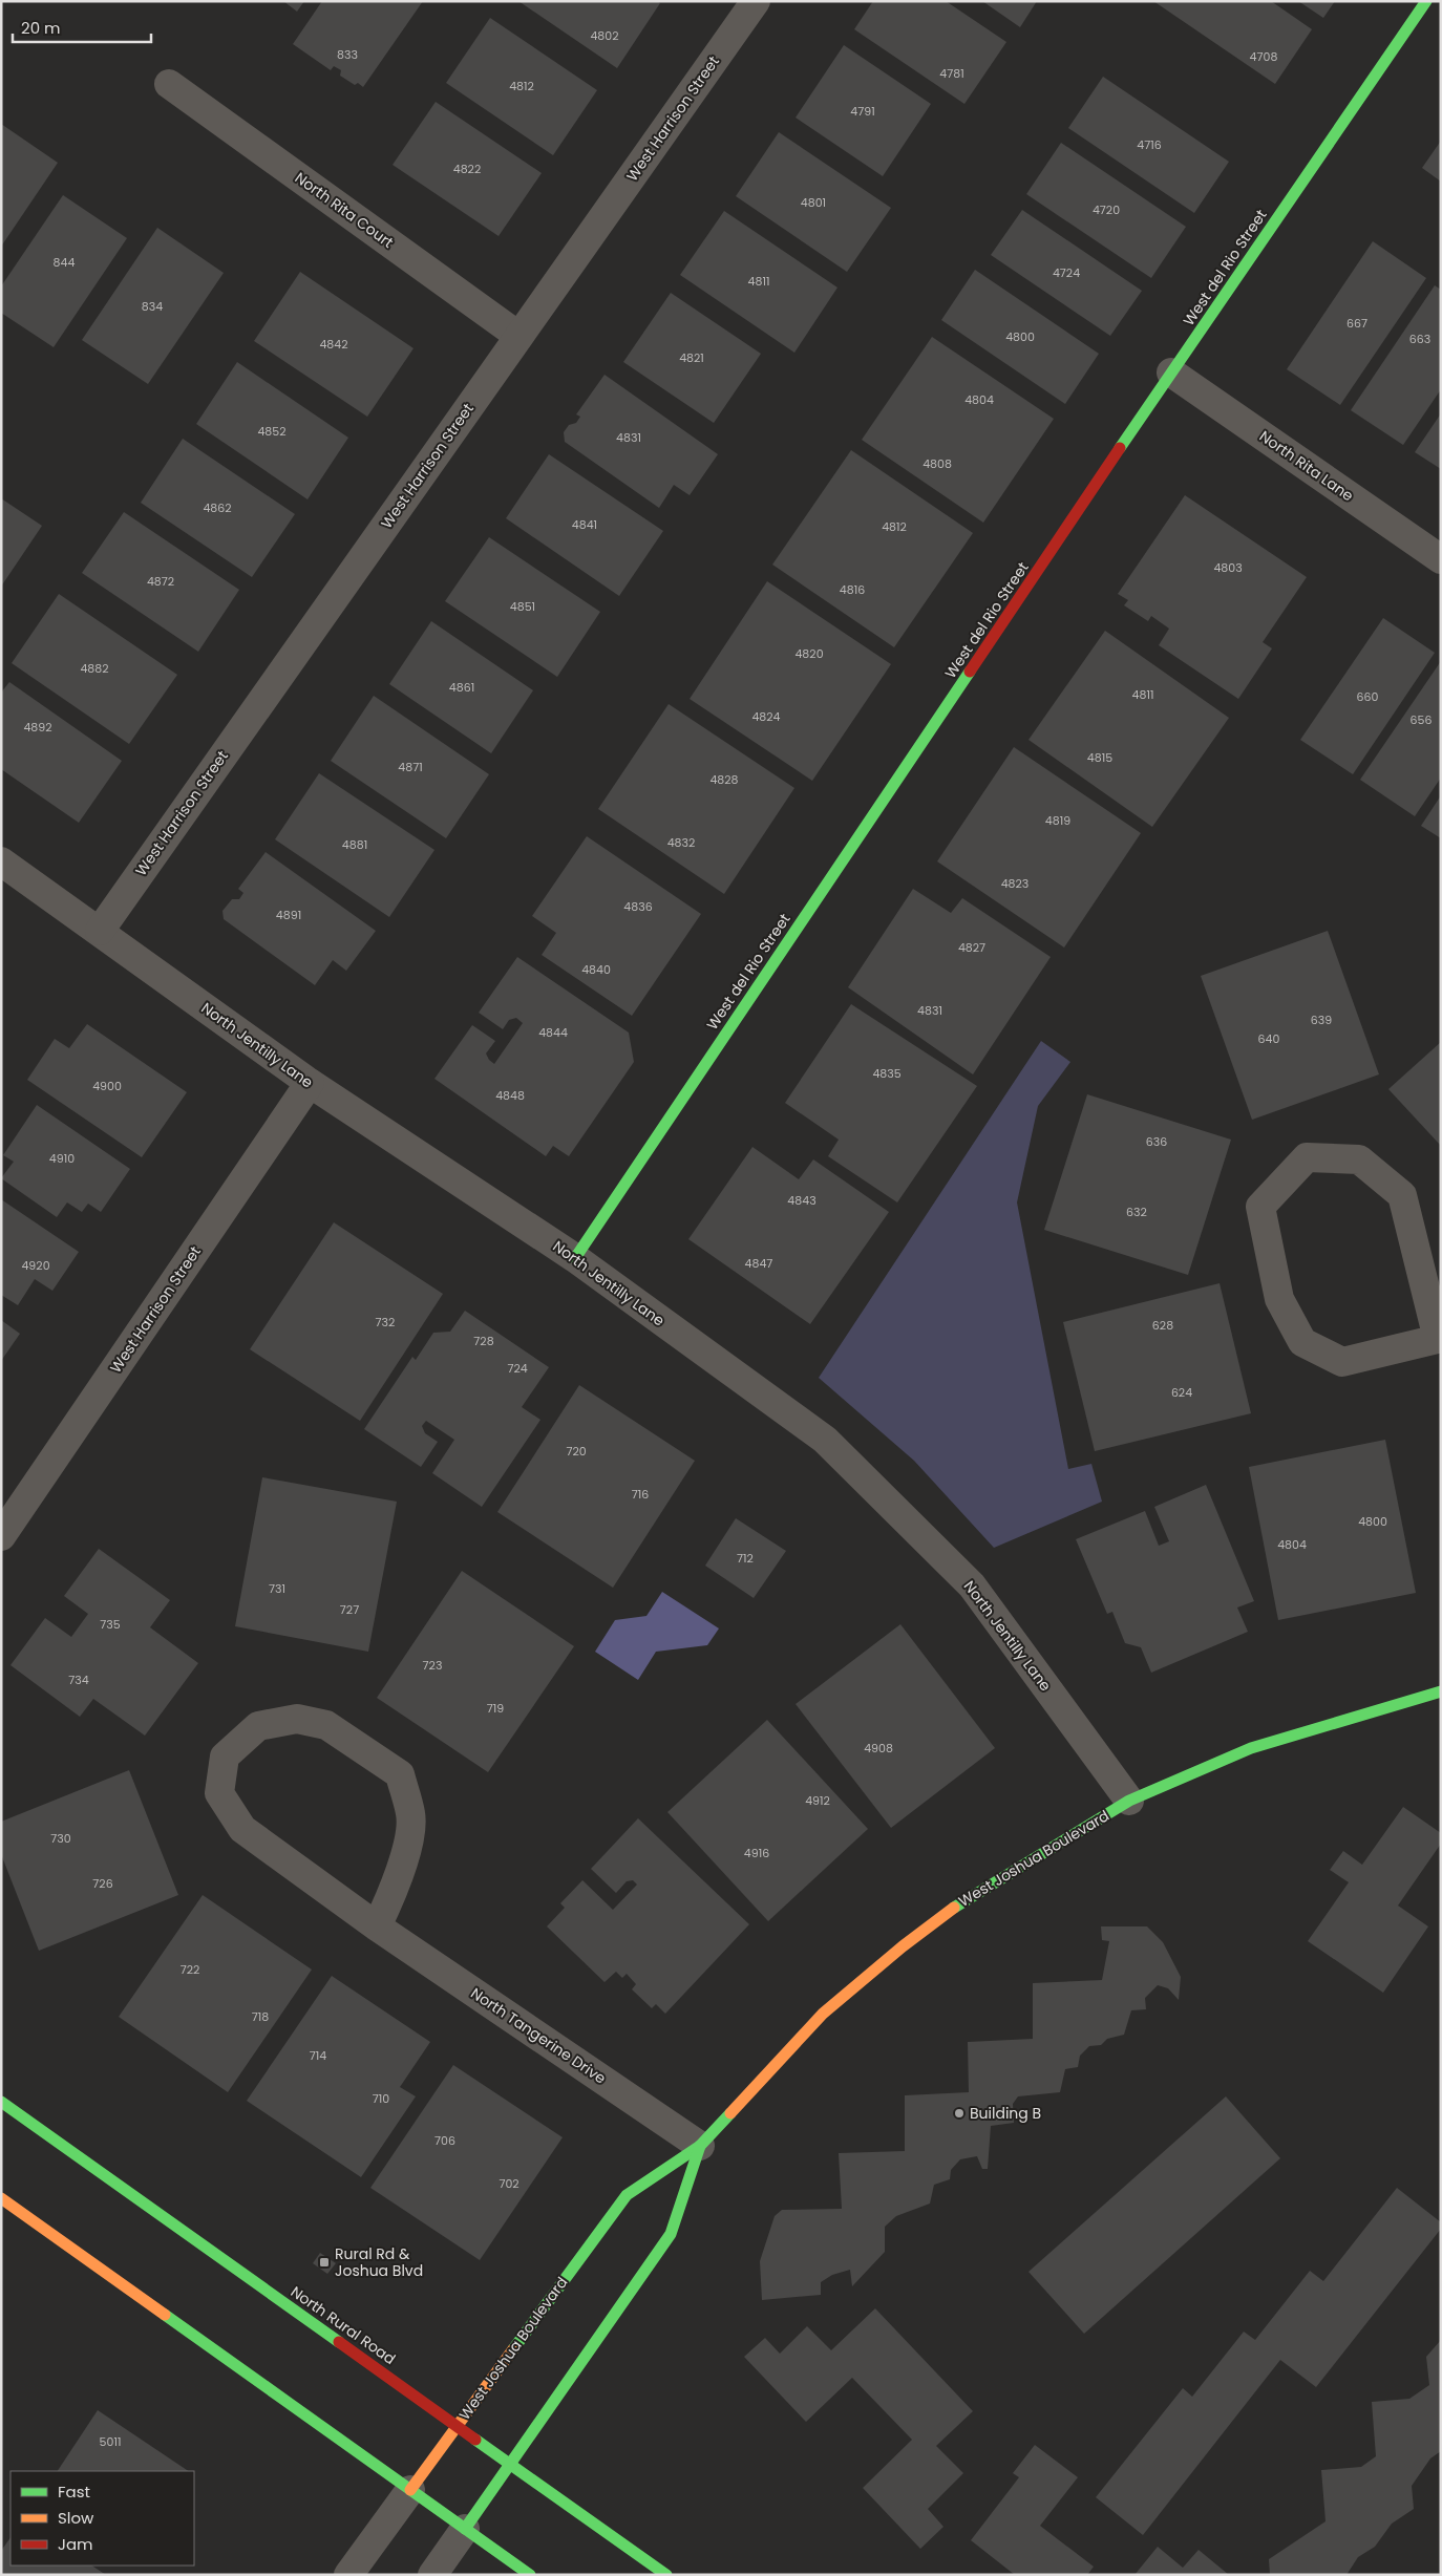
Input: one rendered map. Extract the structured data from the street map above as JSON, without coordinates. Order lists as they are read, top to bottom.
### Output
{
  "streets": {
    "street": [
      "West Harrison Street",
      "North Rita Court",
      "West del Rio Street",
      "North Rita Lane",
      "North Jentilly Lane",
      "West Joshua Boulevard",
      "North Tangerine Drive",
      "North Rural Road"
    ]
  },
  "crossings": [
    ["West Harrison Street", "North Rita Court"],
    ["West Harrison Street", "North Jentilly Lane"],
    ["West del Rio Street", "North Rita Lane"],
    ["West del Rio Street", "North Jentilly Lane"],
    ["North Jentilly Lane", "West Joshua Boulevard"],
    ["West Joshua Boulevard", "North Tangerine Drive"],
    ["West Joshua Boulevard", "North Rural Road"]
  ],
  "places": {
    "other": ["Building B"],
    "transit": ["Rural Rd & Joshua Blvd"]
  },
  "house_numbers": [
    "4802",
    "833",
    "4708",
    "4781",
    "4812",
    "4791",
    "4716",
    "4822",
    "4801",
    "4720",
    "844",
    "4724",
    "4811",
    "834",
    "667",
    "4800",
    "663",
    "4842",
    "4821",
    "4804",
    "4852",
    "4831",
    "4808",
    "4862",
    "4841",
    "4812",
    "4803",
    "4872",
    "4816",
    "4851",
    "4820",
    "4882",
    "4861",
    "4811",
    "660",
    "4824",
    "656",
    "4892",
    "4815",
    "4871",
    "4828",
    "4819",
    "4832",
    "4881",
    "4823",
    "4836",
    "4891",
    "4827",
    "4840",
    "4831",
    "639",
    "4844",
    "640",
    "4835",
    "4900",
    "4848",
    "636",
    "4910",
    "4843",
    "632",
    "4847",
    "4920",
    "732",
    "628",
    "728",
    "724",
    "624",
    "720",
    "716",
    "4800",
    "4804",
    "712",
    "731",
    "727",
    "735",
    "723",
    "734",
    "719",
    "4908",
    "4912",
    "730",
    "4916",
    "726",
    "722",
    "718",
    "714",
    "710",
    "706",
    "702",
    "5011"
  ],
  "legend": ["Fast", "Slow", "Jam"],
  "scale_bar": "20 m"
}
